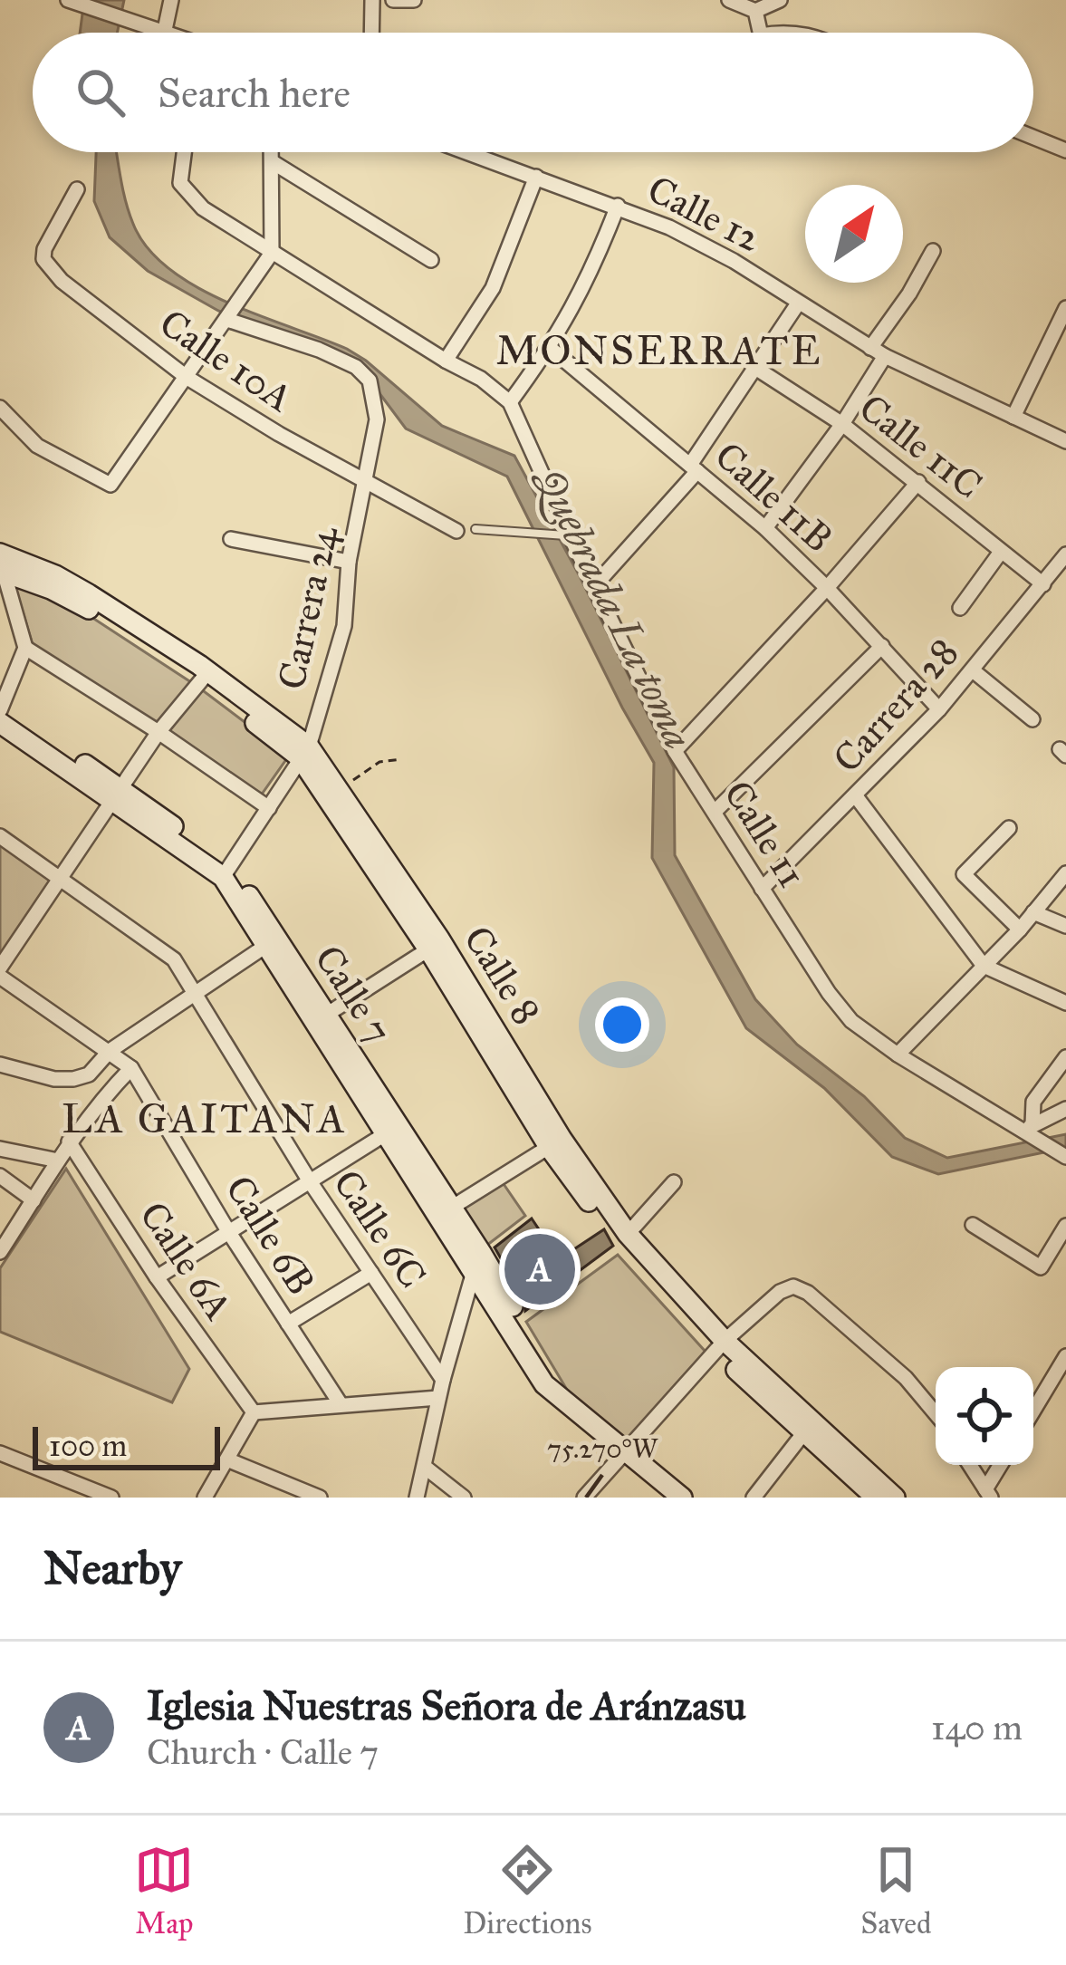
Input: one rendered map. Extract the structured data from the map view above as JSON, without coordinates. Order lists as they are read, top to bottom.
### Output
{
  "streets": {
    "main road": ["Calle 8", "Calle 7"],
    "street": [
      "Calle 12",
      "Calle 10A",
      "Calle 11C",
      "Calle 11B",
      "Carrera 24",
      "Carrera 28",
      "Calle 11",
      "Calle 6C",
      "Calle 6B",
      "Calle 6A"
    ]
  },
  "crossings": [
    ["Calle 10A", "Carrera 24"],
    ["Calle 11C", "Carrera 28"],
    ["Calle 11B", "Carrera 28"],
    ["Carrera 24", "Calle 8"],
    ["Carrera 24", "Calle 7"],
    ["Carrera 28", "Calle 11"]
  ],
  "districts": ["MONSERRATE", "LA GAITANA"],
  "water": ["Quebrada La toma"],
  "scale_bar": "100 m",
  "north": "top right",
  "page": {
    "search": "Search here",
    "pins": "A",
    "scale": "100 m",
    "heading": "Nearby",
    "list": [
      {
        "mark": "A",
        "name": "Iglesia Nuestras Señora de Aránzasu",
        "note": "Church · Calle 7",
        "value": "140 m"
      }
    ],
    "nav": ["Map", "Directions", "Saved"]
  },
  "coordinates": ["75.270°W"]
}
